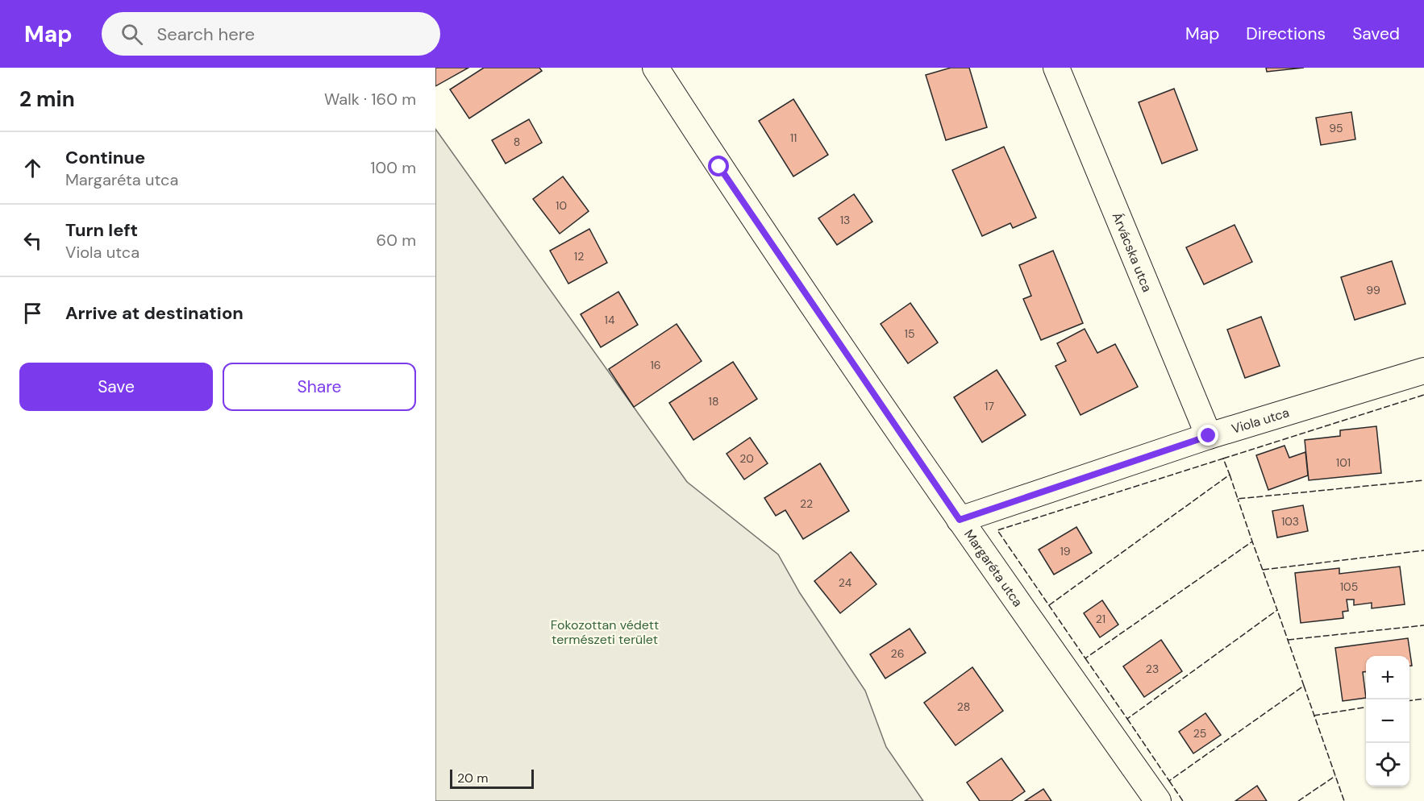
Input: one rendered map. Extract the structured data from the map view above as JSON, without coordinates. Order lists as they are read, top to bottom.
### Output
{
  "streets": {
    "street": ["Árvácska utca", "Viola utca", "Margaréta utca"]
  },
  "crossings": [
    ["Árvácska utca", "Viola utca"],
    ["Viola utca", "Margaréta utca"]
  ],
  "parks": ["Fokozottan védett természeti terület"],
  "house_numbers": [
    "95",
    "11",
    "8",
    "10",
    "13",
    "12",
    "99",
    "14",
    "15",
    "16",
    "18",
    "17",
    "20",
    "101",
    "22",
    "103",
    "19",
    "24",
    "105",
    "21",
    "26",
    "23",
    "28",
    "25"
  ],
  "scale_bar": "20 m",
  "page": {
    "header": "Map",
    "search": "Search here",
    "nav": ["Map", "Directions", "Saved"],
    "heading": ["2 min", "Walk · 160 m"],
    "list": [
      ["Continue", "Margaréta utca", "100 m"],
      ["Turn left", "Viola utca", "60 m"],
      "Arrive at destination"
    ],
    "buttons": ["Save", "Share"],
    "map_buttons": ["+", "−"],
    "scale": "20 m"
  }
}
